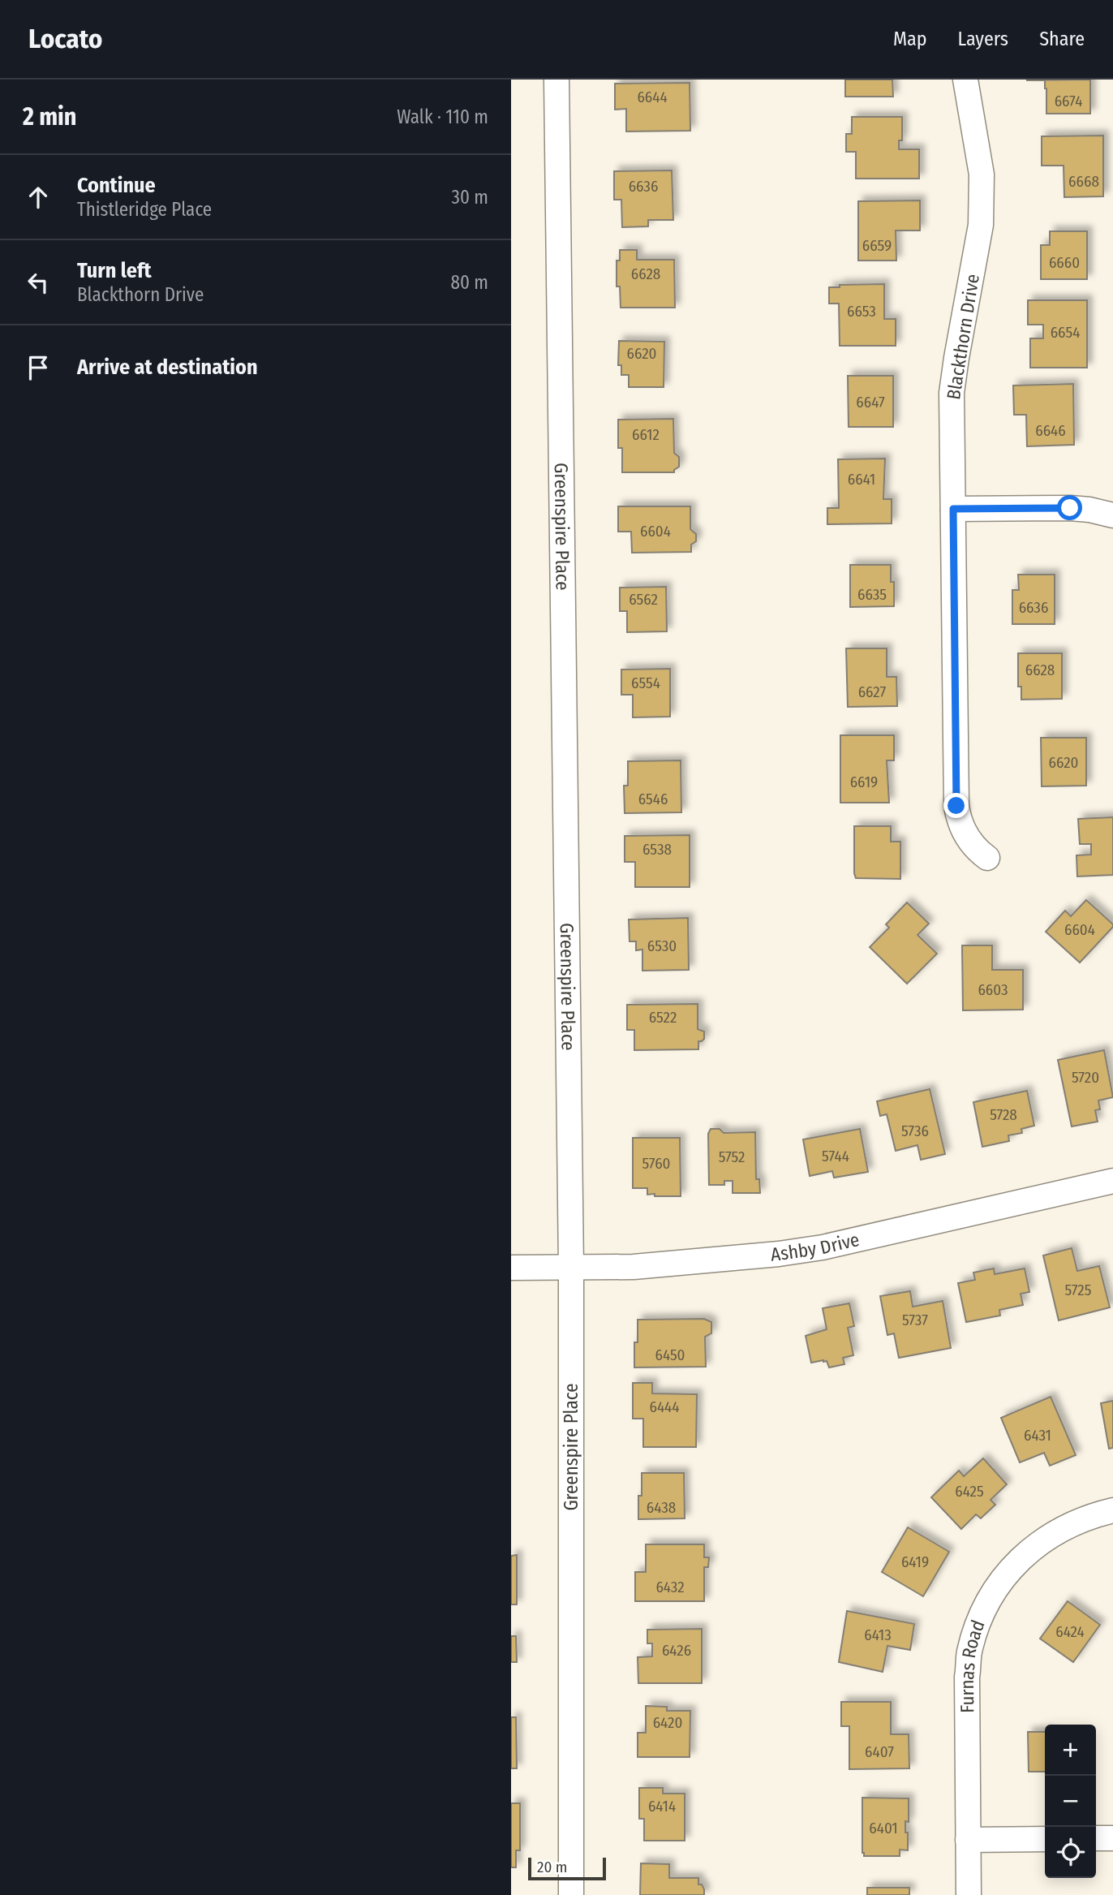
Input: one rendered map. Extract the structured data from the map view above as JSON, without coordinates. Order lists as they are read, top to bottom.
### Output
{
  "streets": {
    "street": [
      "Blackthorn Drive",
      "Greenspire Place",
      "Ashby Drive",
      "Furnas Road"
    ]
  },
  "crossings": [
    ["Greenspire Place", "Ashby Drive"]
  ],
  "house_numbers": [
    "6644",
    "6674",
    "6668",
    "6636",
    "6659",
    "6660",
    "6628",
    "6653",
    "6654",
    "6620",
    "6647",
    "6646",
    "6612",
    "6641",
    "6604",
    "6635",
    "6562",
    "6636",
    "6628",
    "6554",
    "6627",
    "6620",
    "6619",
    "6546",
    "6538",
    "6604",
    "6530",
    "6603",
    "6522",
    "5720",
    "5728",
    "5736",
    "5744",
    "5752",
    "5760",
    "5725",
    "5737",
    "6450",
    "6444",
    "6431",
    "6425",
    "6438",
    "6419",
    "6432",
    "6424",
    "6413",
    "6426",
    "6420",
    "6407",
    "6414",
    "6401"
  ],
  "scale_bar": "20 m",
  "page": {
    "header": "Locato",
    "nav": ["Map", "Layers", "Share"],
    "heading": ["2 min", "Walk · 110 m"],
    "list": [
      ["Continue", "Thistleridge Place", "30 m"],
      ["Turn left", "Blackthorn Drive", "80 m"],
      "Arrive at destination"
    ],
    "map_buttons": ["+", "−"],
    "scale": "20 m"
  }
}
